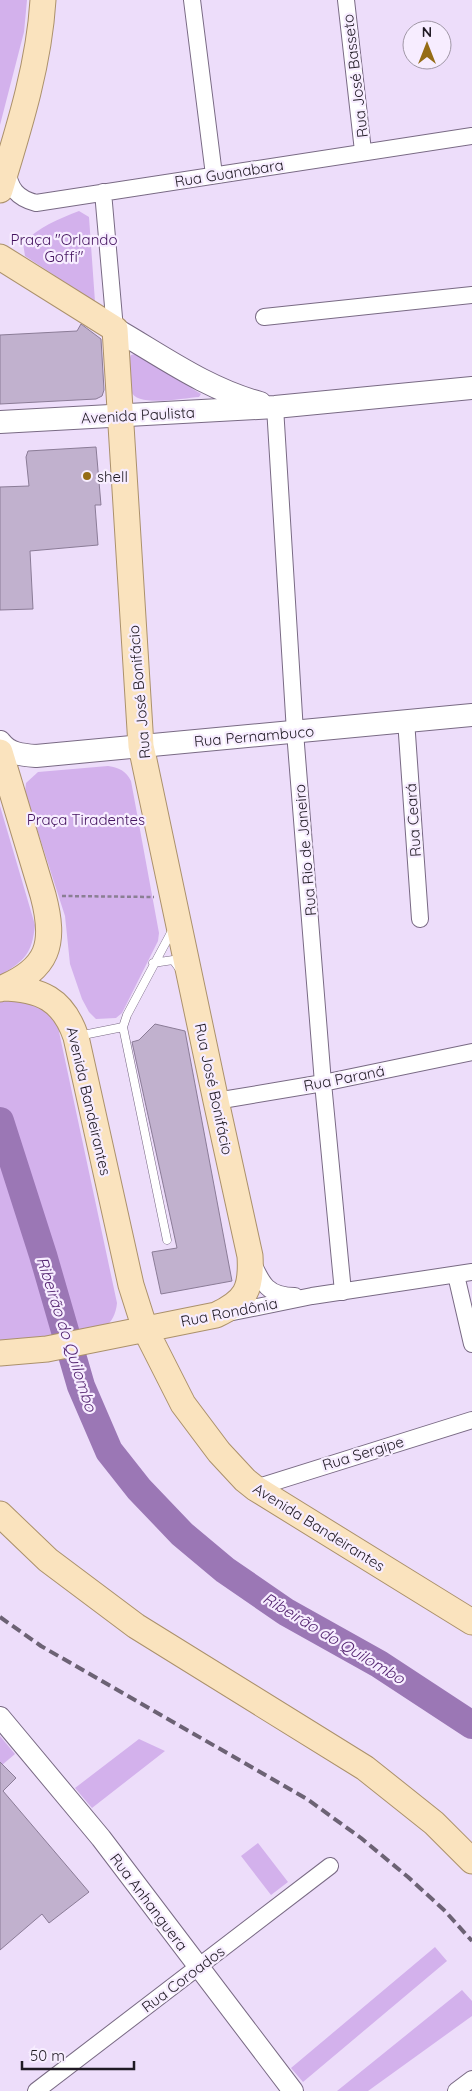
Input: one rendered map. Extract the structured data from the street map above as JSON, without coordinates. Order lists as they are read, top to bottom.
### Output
{
  "streets": {
    "main road": [
      "Avenida Paulista",
      "Rua José Bonifácio",
      "Rua Pernambuco",
      "Avenida Bandeirantes",
      "Rua Rondônia"
    ],
    "street": [
      "Rua José Basseto",
      "Rua Guanabara",
      "Rua Ceará",
      "Rua Rio de Janeiro",
      "Rua Paraná",
      "Rua Sergipe",
      "Rua Anhanguera",
      "Rua Coroados"
    ]
  },
  "crossings": [
    ["Rua José Basseto", "Rua Guanabara"],
    ["Rua Guanabara", "Rua José Bonifácio"],
    ["Avenida Paulista", "Rua José Bonifácio"],
    ["Avenida Paulista", "Rua Rio de Janeiro"],
    ["Rua José Bonifácio", "Rua Pernambuco"],
    ["Rua José Bonifácio", "Rua Paraná"],
    ["Rua José Bonifácio", "Rua Rondônia"],
    ["Rua Pernambuco", "Rua Ceará"],
    ["Rua Pernambuco", "Rua Rio de Janeiro"],
    ["Rua Pernambuco", "Avenida Bandeirantes"],
    ["Rua Rio de Janeiro", "Rua Paraná"],
    ["Rua Rio de Janeiro", "Rua Rondônia"],
    ["Avenida Bandeirantes", "Rua Rondônia"],
    ["Avenida Bandeirantes", "Rua Sergipe"],
    ["Rua Anhanguera", "Rua Coroados"]
  ],
  "water": ["Ribeirão do Quilombo"],
  "parks": ["Praça \"Orlando Goffi\"", "Praça Tiradentes"],
  "places": ["shell"],
  "scale_bar": "50 m",
  "north": "top"
}
